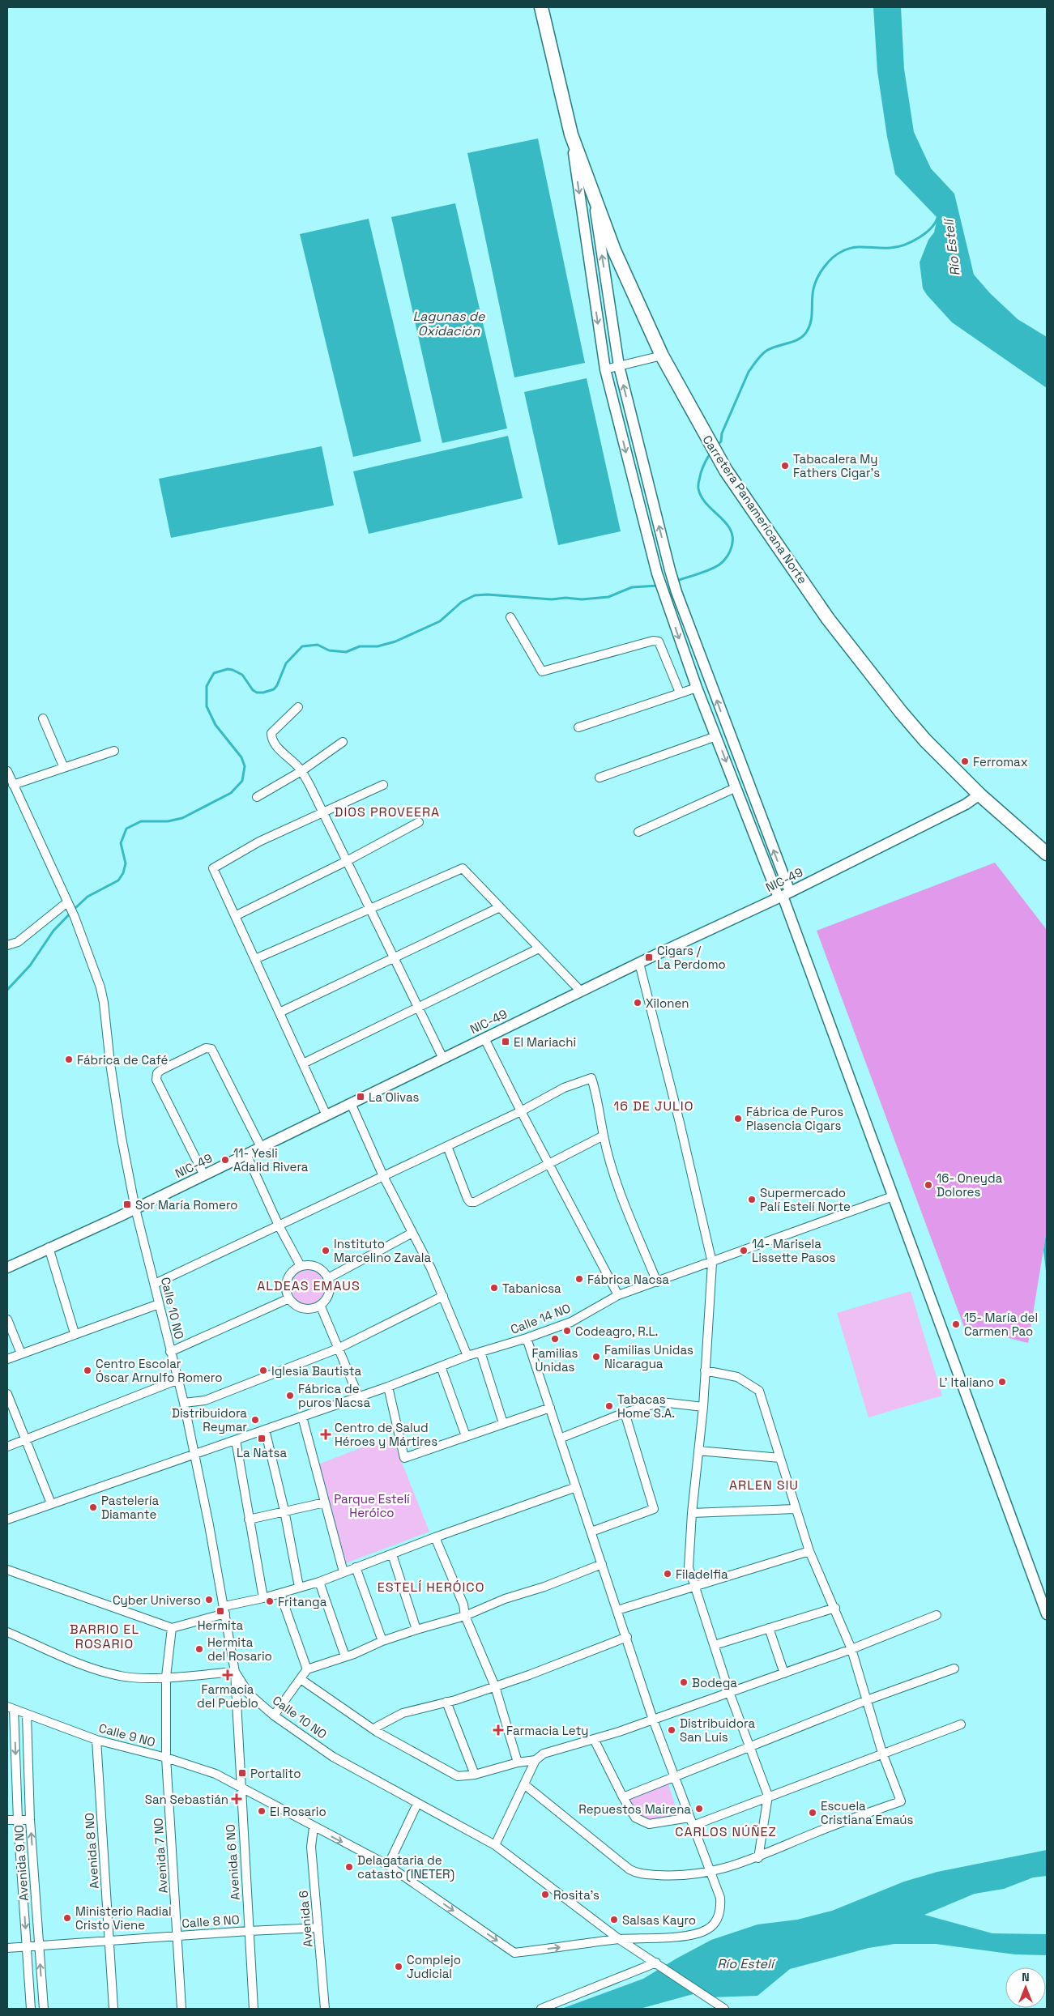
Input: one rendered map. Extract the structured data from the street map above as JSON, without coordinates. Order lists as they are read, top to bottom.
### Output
{
  "streets": {
    "highway": ["Carretera Panamericana Norte"],
    "street": [
      "NIC-49",
      "Calle 10 NO",
      "Calle 14 NO",
      "Calle 9 NO",
      "Avenida 8 NO",
      "Avenida 7 NO",
      "Avenida 6 NO",
      "Avenida 9 NO",
      "Avenida 6",
      "Calle 8 NO"
    ]
  },
  "crossings": [
    ["Carretera Panamericana Norte", "NIC-49"],
    ["NIC-49", "Calle 10 NO"],
    ["Calle 10 NO", "Calle 14 NO"],
    ["Calle 10 NO", "Calle 9 NO"],
    ["Calle 14 NO", "Calle 9 NO"],
    ["Calle 9 NO", "Avenida 8 NO"],
    ["Calle 9 NO", "Avenida 7 NO"],
    ["Calle 9 NO", "Avenida 6 NO"],
    ["Calle 9 NO", "Avenida 9 NO"],
    ["Calle 9 NO", "Avenida 6"],
    ["Avenida 8 NO", "Calle 8 NO"],
    ["Avenida 7 NO", "Calle 8 NO"],
    ["Avenida 6 NO", "Calle 8 NO"],
    ["Avenida 9 NO", "Calle 8 NO"],
    ["Avenida 6", "Calle 8 NO"]
  ],
  "districts": [
    "DIOS PROVEERA",
    "16 DE JULIO",
    "ALDEAS EMAUS",
    "ARLEN SIU",
    "ESTELÍ HERÓICO",
    "BARRIO EL ROSARIO",
    "CARLOS NÚÑEZ"
  ],
  "water": ["Río Estelí", "Lagunas de Oxidación"],
  "parks": ["Parque Estelí Heróico"],
  "places": {
    "other": [
      "Tabacalera My Fathers Cigar's",
      "Ferromax",
      "Xilonen",
      "Fábrica de Café",
      "Fábrica de Puros Plasencia Cigars",
      "11- Yesli Adalid Rivera",
      "16- Oneyda Dolores",
      "Supermercado Palí Estelí Norte",
      "Instituto Marcelino Zavala",
      "14- Marisela Lissette Pasos",
      "Fábrica Nacsa",
      "Tabanicsa",
      "15- María del Carmen Pao",
      "Codeagro, R.L.",
      "Familias Unidas",
      "Familias Unidas Nicaragua",
      "Centro Escolar Óscar Arnulfo Romero",
      "Iglesia Bautista",
      "L' Italiano",
      "Fábrica de puros Nacsa",
      "Tabacas Home S.A.",
      "Distribuidora Reymar",
      "Pastelería Diamante",
      "Filadelfia",
      "Cyber Universo",
      "Fritanga",
      "Hermita del Rosario",
      "Bodega",
      "Distribuidora San Luis",
      "Repuestos Mairena",
      "El Rosario",
      "Escuela Cristiana Emaús",
      "Delagataria de catasto (INETER)",
      "Rosita's",
      "Ministerio Radial Cristo Viene",
      "Salsas Kayro",
      "Complejo Judicial"
    ],
    "transit": [
      "Cigars / La Perdomo",
      "El Mariachi",
      "La Olivas",
      "Sor María Romero",
      "La Natsa",
      "Hermita",
      "Portalito"
    ],
    "health": [
      "Centro de Salud Héroes y Mártires",
      "Farmacia del Pueblo",
      "Farmacia Lety",
      "San Sebastián"
    ]
  },
  "north": "top"
}
